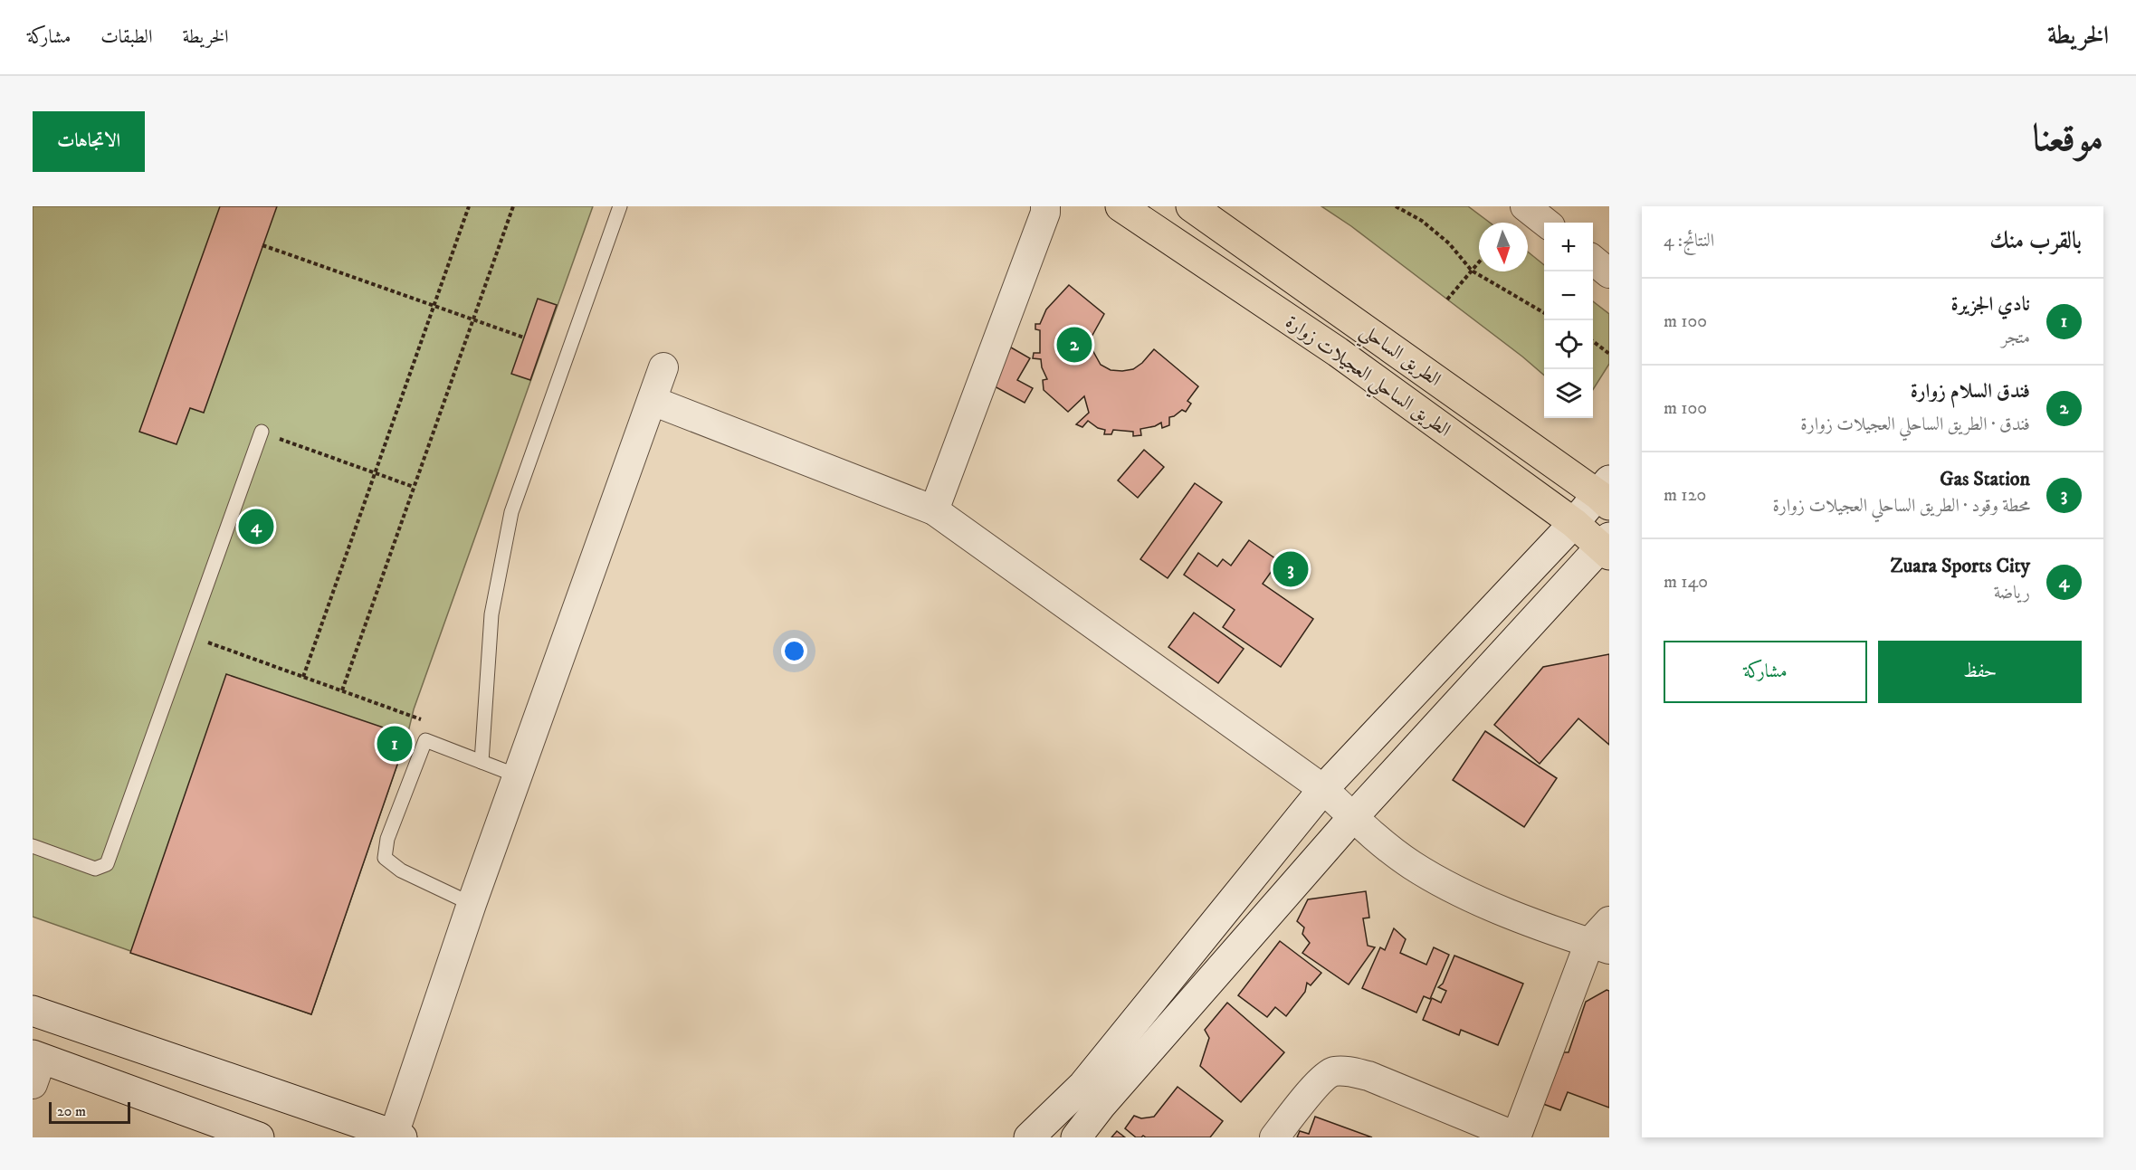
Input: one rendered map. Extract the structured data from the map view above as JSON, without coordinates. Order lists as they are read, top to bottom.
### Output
{
  "streets": {
    "highway": ["الطريق الساحلي", "الطريق الساحلي العجيلات زوارة"]
  },
  "scale_bar": "20 m",
  "north": "bottom",
  "page": {
    "header": "الخريطة",
    "nav": ["الخريطة", "الطبقات", "مشاركة"],
    "title": "موقعنا",
    "buttons": [
      "الاتجاهات",
      ["حفظ", "مشاركة"]
    ],
    "heading": ["بالقرب منك", "النتائج: 4"],
    "map_buttons": ["+", "−"],
    "list": [
      {
        "mark": "1",
        "name": "نادي الجزيرة",
        "note": "متجر",
        "value": "100 m"
      },
      {
        "mark": "2",
        "name": "فندق السلام زوارة",
        "note": "فندق · الطريق الساحلي العجيلات زوارة",
        "value": "100 m"
      },
      {
        "mark": "3",
        "name": "Gas Station",
        "note": "محطة وقود · الطريق الساحلي العجيلات زوارة",
        "value": "120 m"
      },
      {
        "mark": "4",
        "name": "Zuara Sports City",
        "note": "رياضة",
        "value": "140 m"
      }
    ],
    "pins": [
      "2",
      "4",
      "3",
      "1"
    ],
    "scale": "20 m"
  }
}
